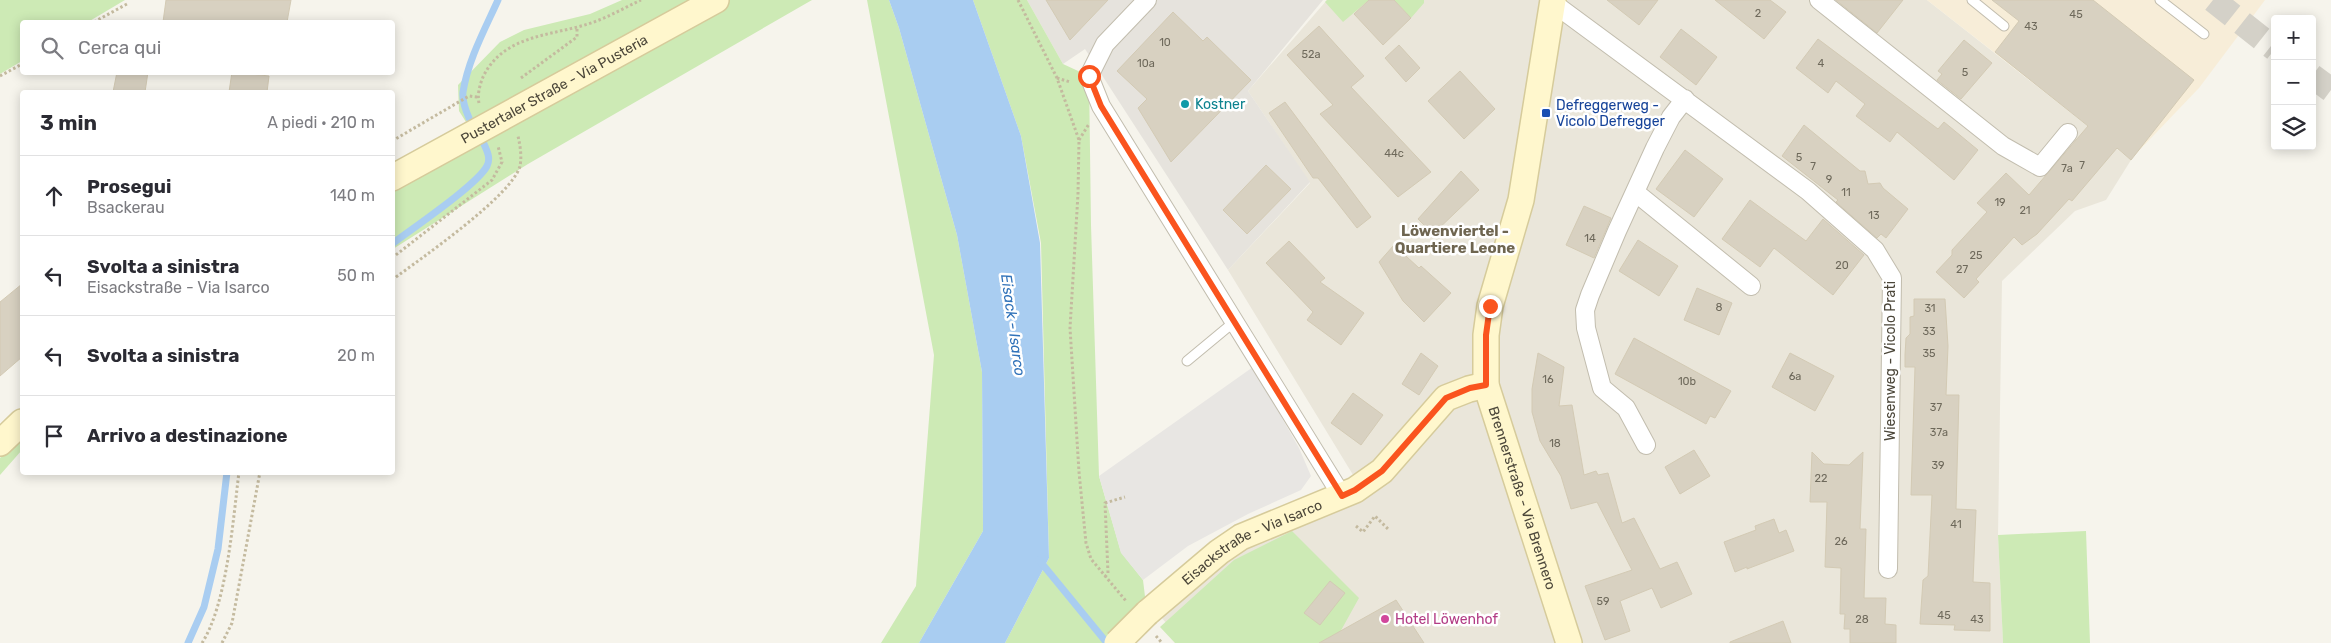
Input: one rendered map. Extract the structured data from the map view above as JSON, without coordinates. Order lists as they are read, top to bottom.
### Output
{
  "streets": {
    "main road": ["Pustertaler Straße - Via Pusteria", "Brennerstraße - Via Brennero", "Eisackstraße - Via Isarco"],
    "street": ["Wiesenweg - Vicolo Prati"]
  },
  "crossings": [
    ["Wiesenweg - Vicolo Prati", "Brennerstraße - Via Brennero"],
    ["Brennerstraße - Via Brennero", "Eisackstraße - Via Isarco"]
  ],
  "districts": ["Löwenviertel - Quartiere Leone"],
  "water": ["Eisack - Isarco"],
  "places": {
    "other": ["Kostner", "Hotel Löwenhof"],
    "transit": ["Defreggerweg - Vicolo Defregger"]
  },
  "house_numbers": [
    "2",
    "45",
    "43",
    "10",
    "52a",
    "10a",
    "4",
    "5",
    "44c",
    "5",
    "7",
    "7",
    "7a",
    "9",
    "11",
    "19",
    "21",
    "13",
    "14",
    "25",
    "20",
    "27",
    "8",
    "31",
    "33",
    "35",
    "6a",
    "16",
    "10b",
    "37",
    "37a",
    "18",
    "39",
    "22",
    "41",
    "26",
    "59",
    "45",
    "28",
    "43"
  ],
  "page": {
    "map_buttons": ["+", "−"],
    "search": "Cerca qui",
    "heading": ["3 min", "A piedi · 210 m"],
    "list": [
      ["Prosegui", "Bsackerau", "140 m"],
      ["Svolta a sinistra", "Eisackstraße - Via Isarco", "50 m"],
      ["Svolta a sinistra", "20 m"],
      "Arrivo a destinazione"
    ]
  }
}
